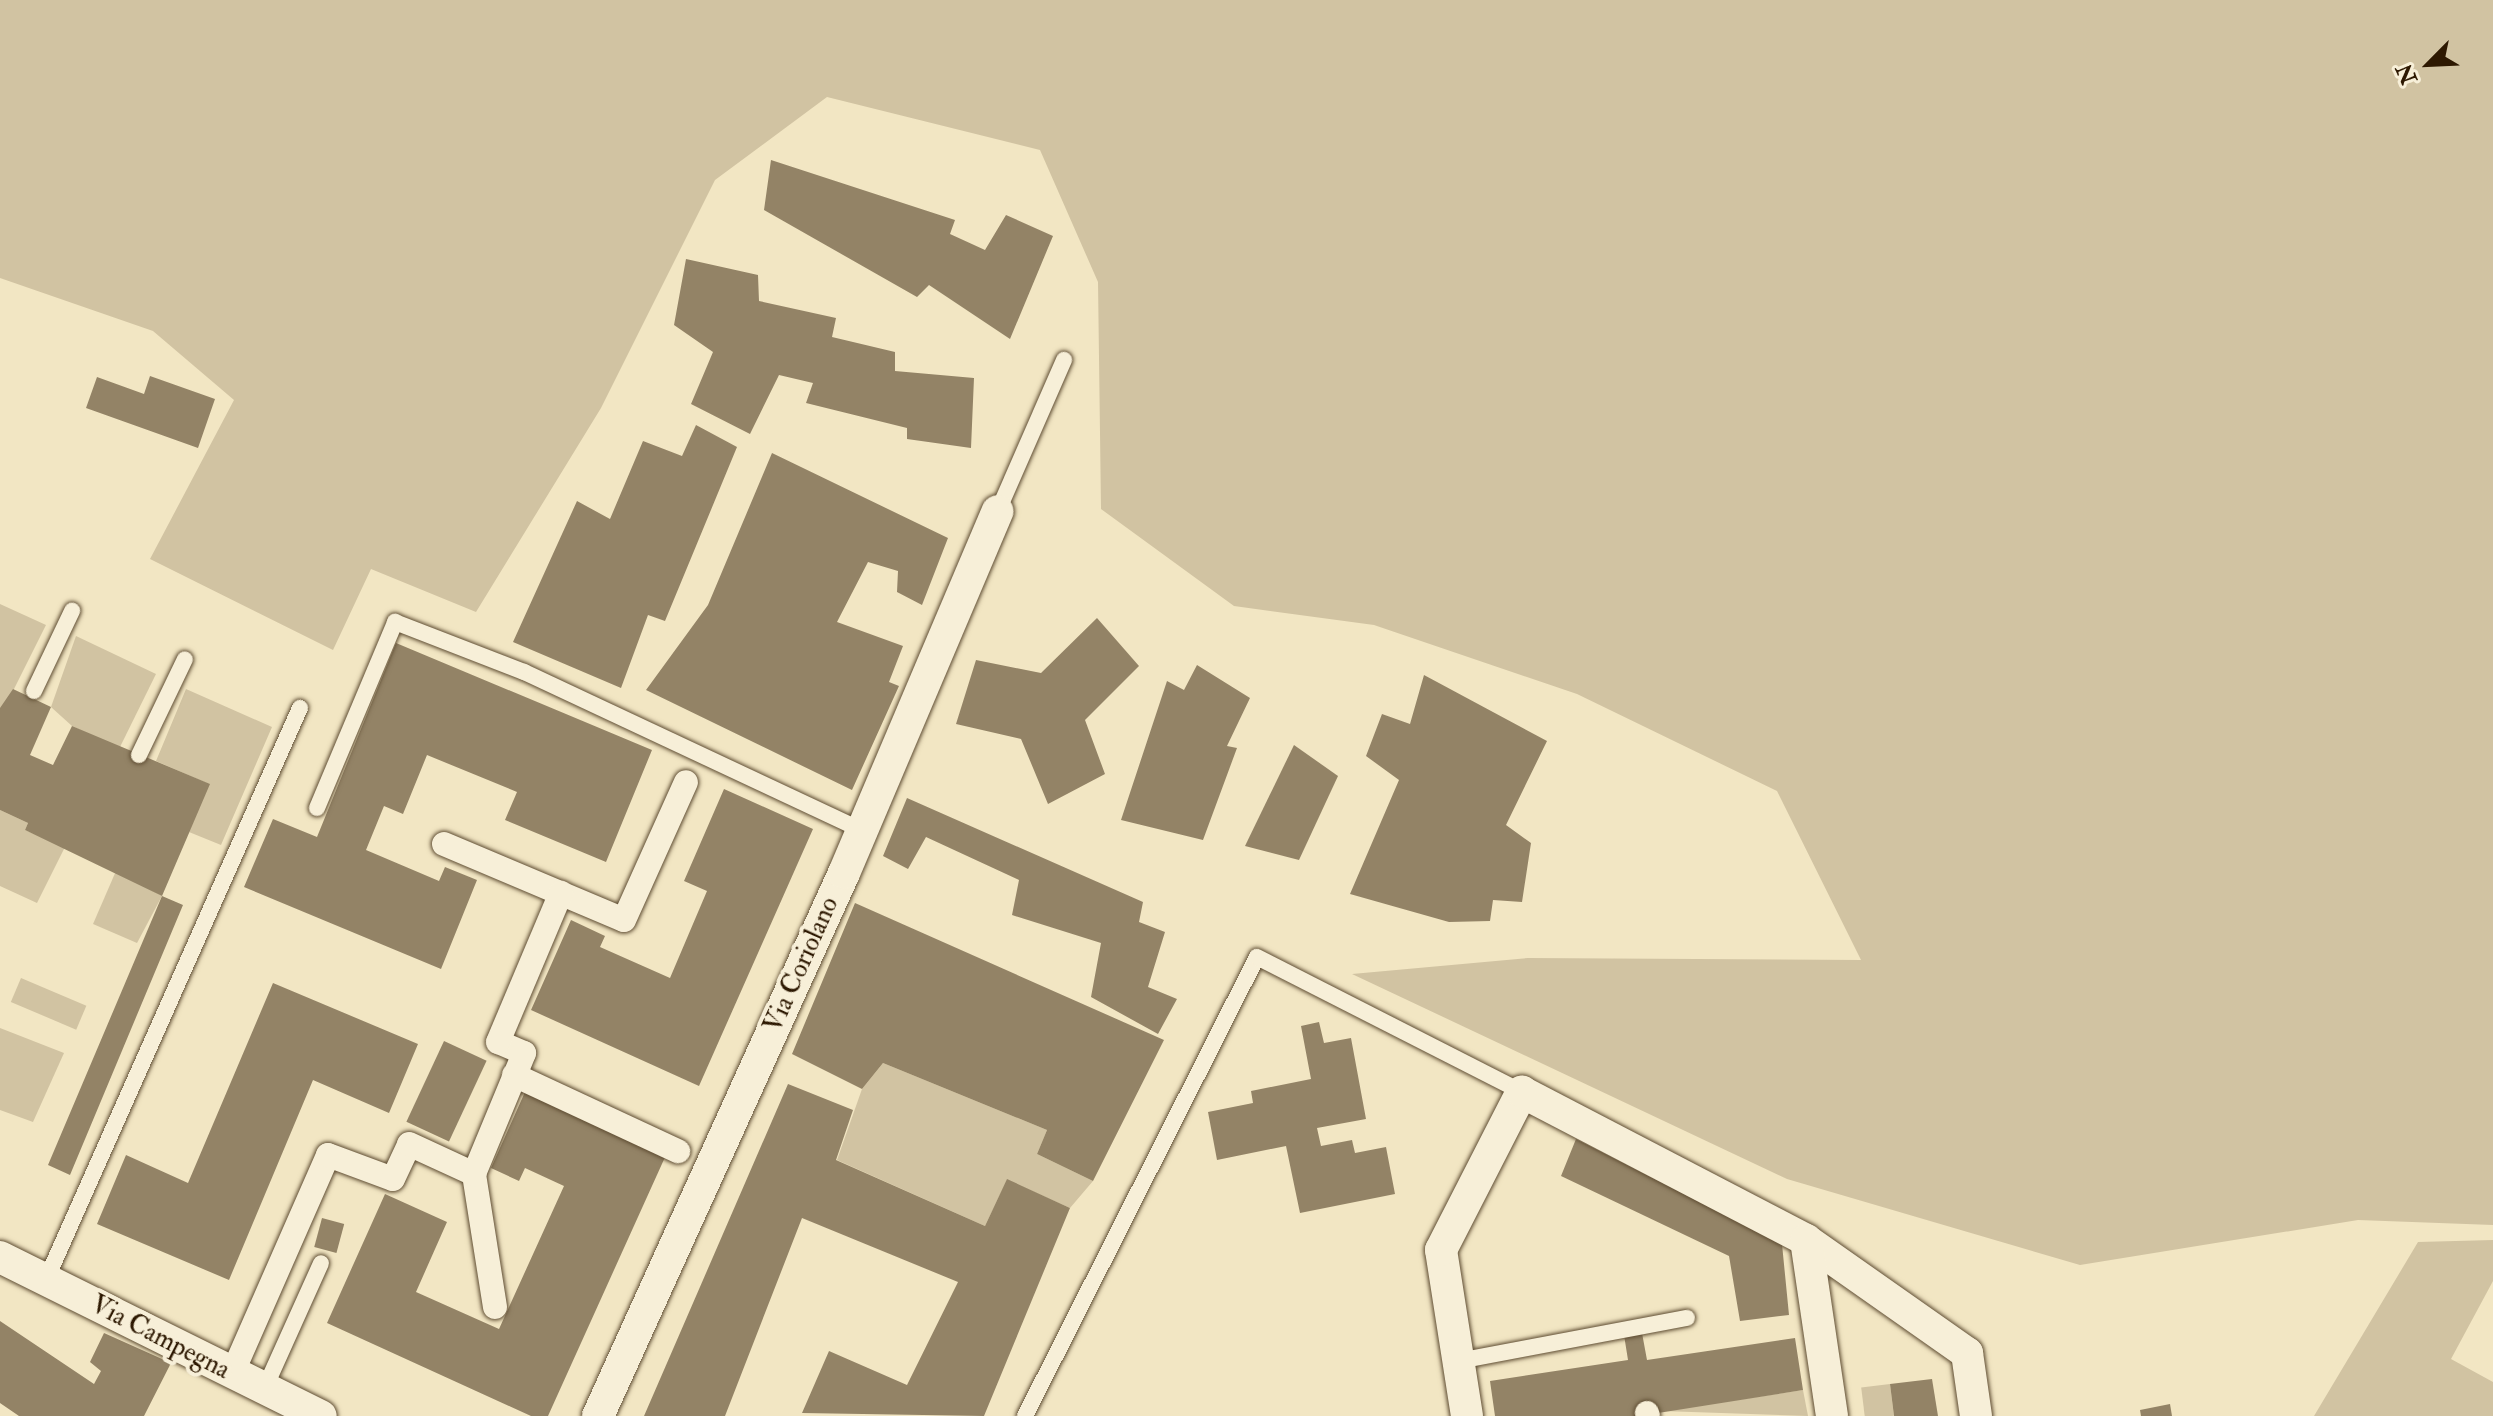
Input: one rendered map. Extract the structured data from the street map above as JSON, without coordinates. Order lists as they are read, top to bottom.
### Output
{
  "streets": {
    "street": ["Via Coriolano", "Via Campegna"]
  },
  "north": "bottom left"
}
